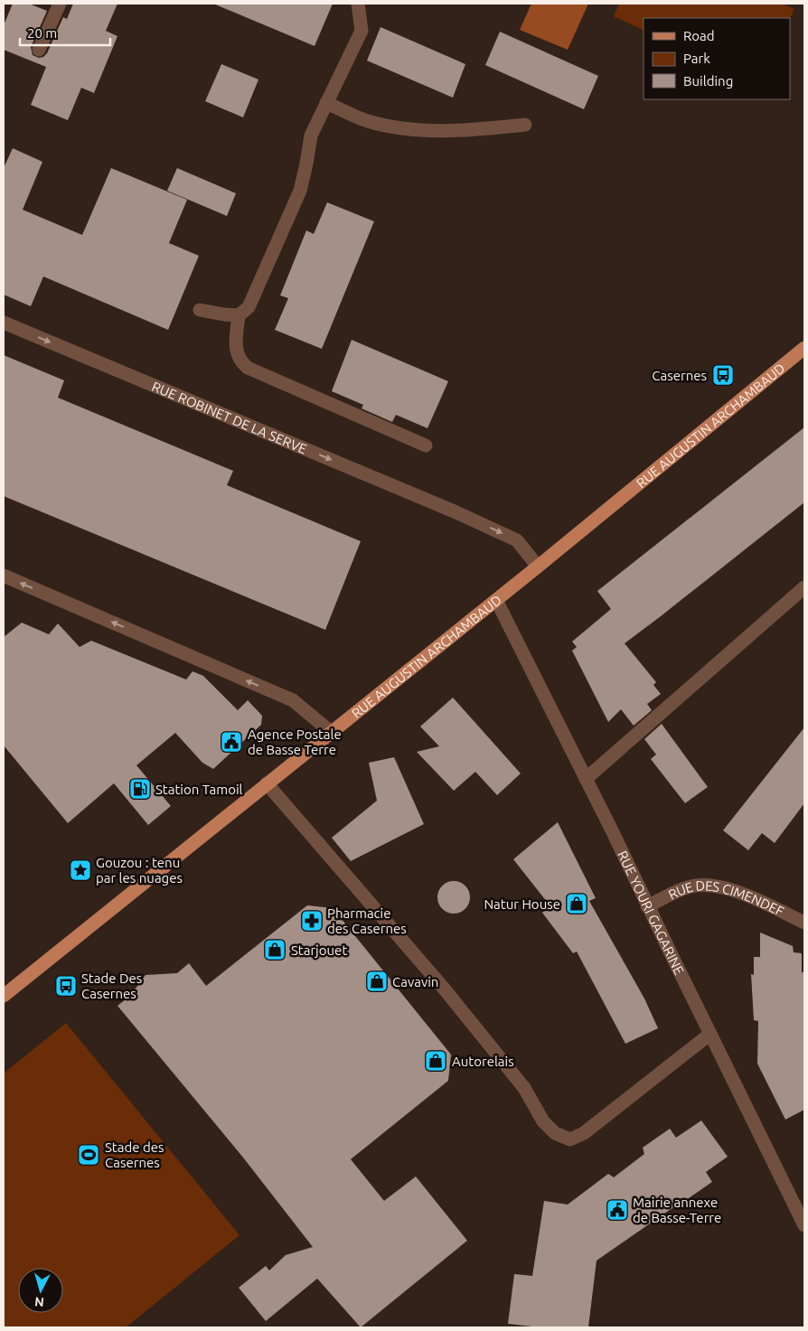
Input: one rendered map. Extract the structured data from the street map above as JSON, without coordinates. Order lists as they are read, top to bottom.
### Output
{
  "streets": {
    "main road": ["RUE AUGUSTIN ARCHAMBAUD"],
    "street": ["RUE ROBINET DE LA SERVE", "RUE DES CIMENDEF", "RUE YOURI GAGARINE"]
  },
  "crossings": [
    ["RUE ROBINET DE LA SERVE", "RUE AUGUSTIN ARCHAMBAUD"],
    ["RUE AUGUSTIN ARCHAMBAUD", "RUE YOURI GAGARINE"],
    ["RUE DES CIMENDEF", "RUE YOURI GAGARINE"]
  ],
  "one_way": ["RUE ROBINET DE LA SERVE"],
  "places": {
    "bus stop": ["Casernes", "Stade Des Casernes"],
    "public building": ["Agence Postale de Basse Terre", "Mairie annexe de Basse-Terre"],
    "fuel station": ["Station Tamoil"],
    "place": ["Gouzou : tenu par les nuages"],
    "shop": [
      "Natur House",
      "Starjouet",
      "Cavavin",
      "Autorelais"
    ],
    "pharmacy": ["Pharmacie des Casernes"],
    "sports": ["Stade des Casernes"]
  },
  "legend": ["Road", "Park", "Building"],
  "scale_bar": "20 m",
  "north": "bottom"
}
